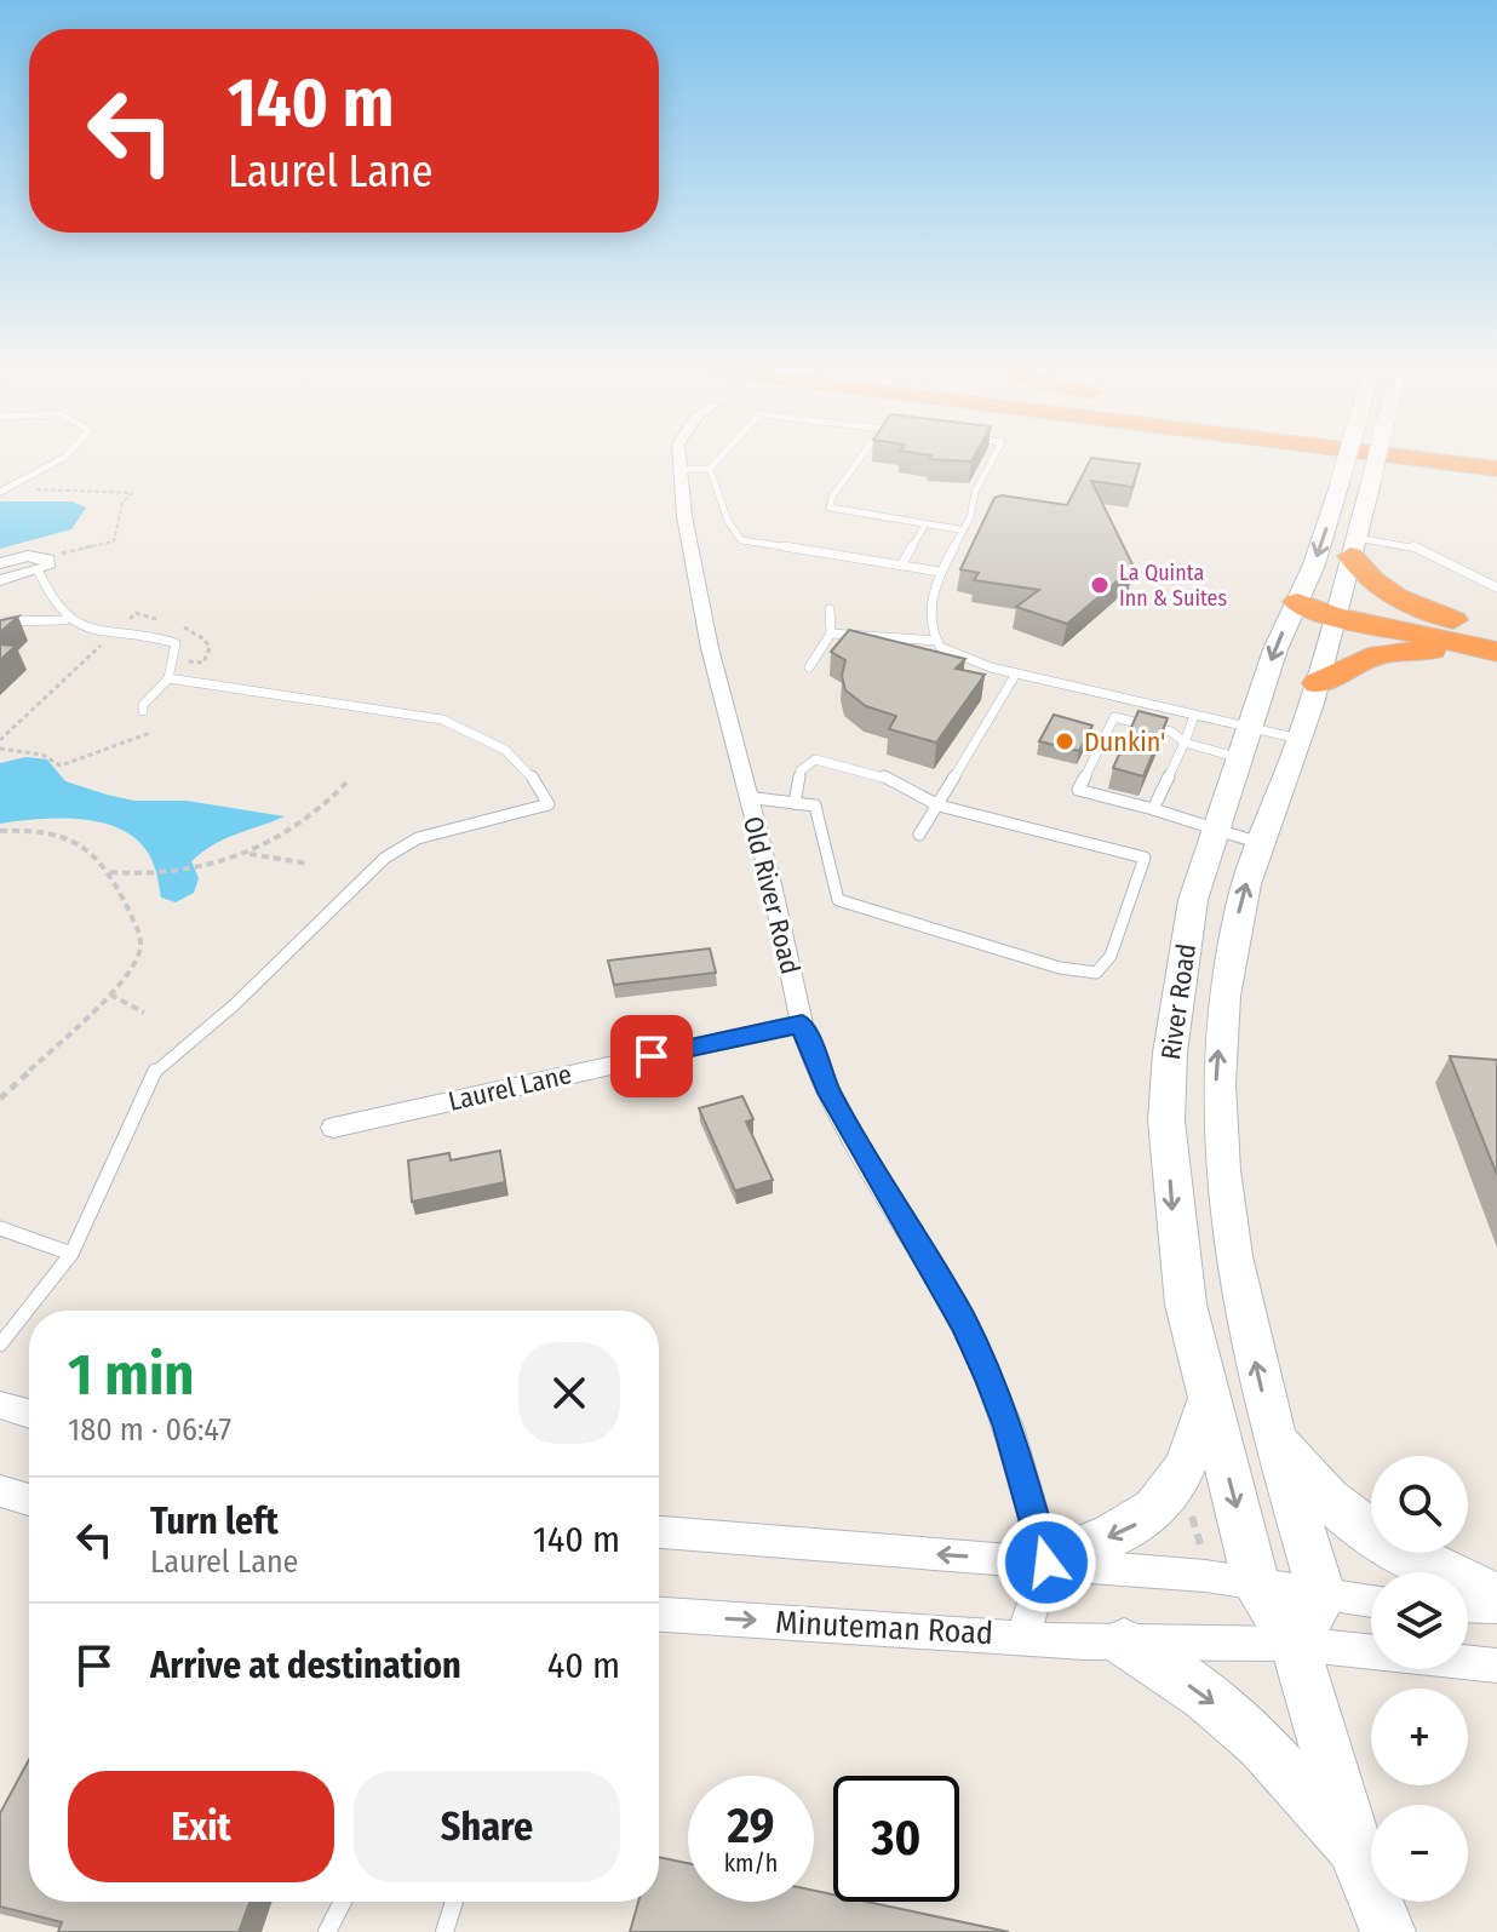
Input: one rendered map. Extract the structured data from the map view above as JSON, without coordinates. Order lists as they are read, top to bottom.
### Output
{
  "streets": {
    "main road": ["River Road"],
    "street": ["Old River Road", "Laurel Lane", "Minuteman Road"]
  },
  "crossings": [
    ["Old River Road", "Laurel Lane"],
    ["River Road", "Minuteman Road"]
  ],
  "places": ["La Quinta Inn & Suites", "Dunkin'"],
  "page": {
    "turn": ["140 m", "Laurel Lane"],
    "heading": ["1 min", "180 m · 06:47"],
    "map_buttons": ["+", "−"],
    "list": [
      {
        "name": "Turn left",
        "note": "Laurel Lane",
        "value": "140 m"
      },
      {
        "name": "Arrive at destination",
        "value": "40 m"
      }
    ],
    "buttons": ["Exit", "Share"],
    "speed": "29 km/h",
    "limit": "30"
  }
}
